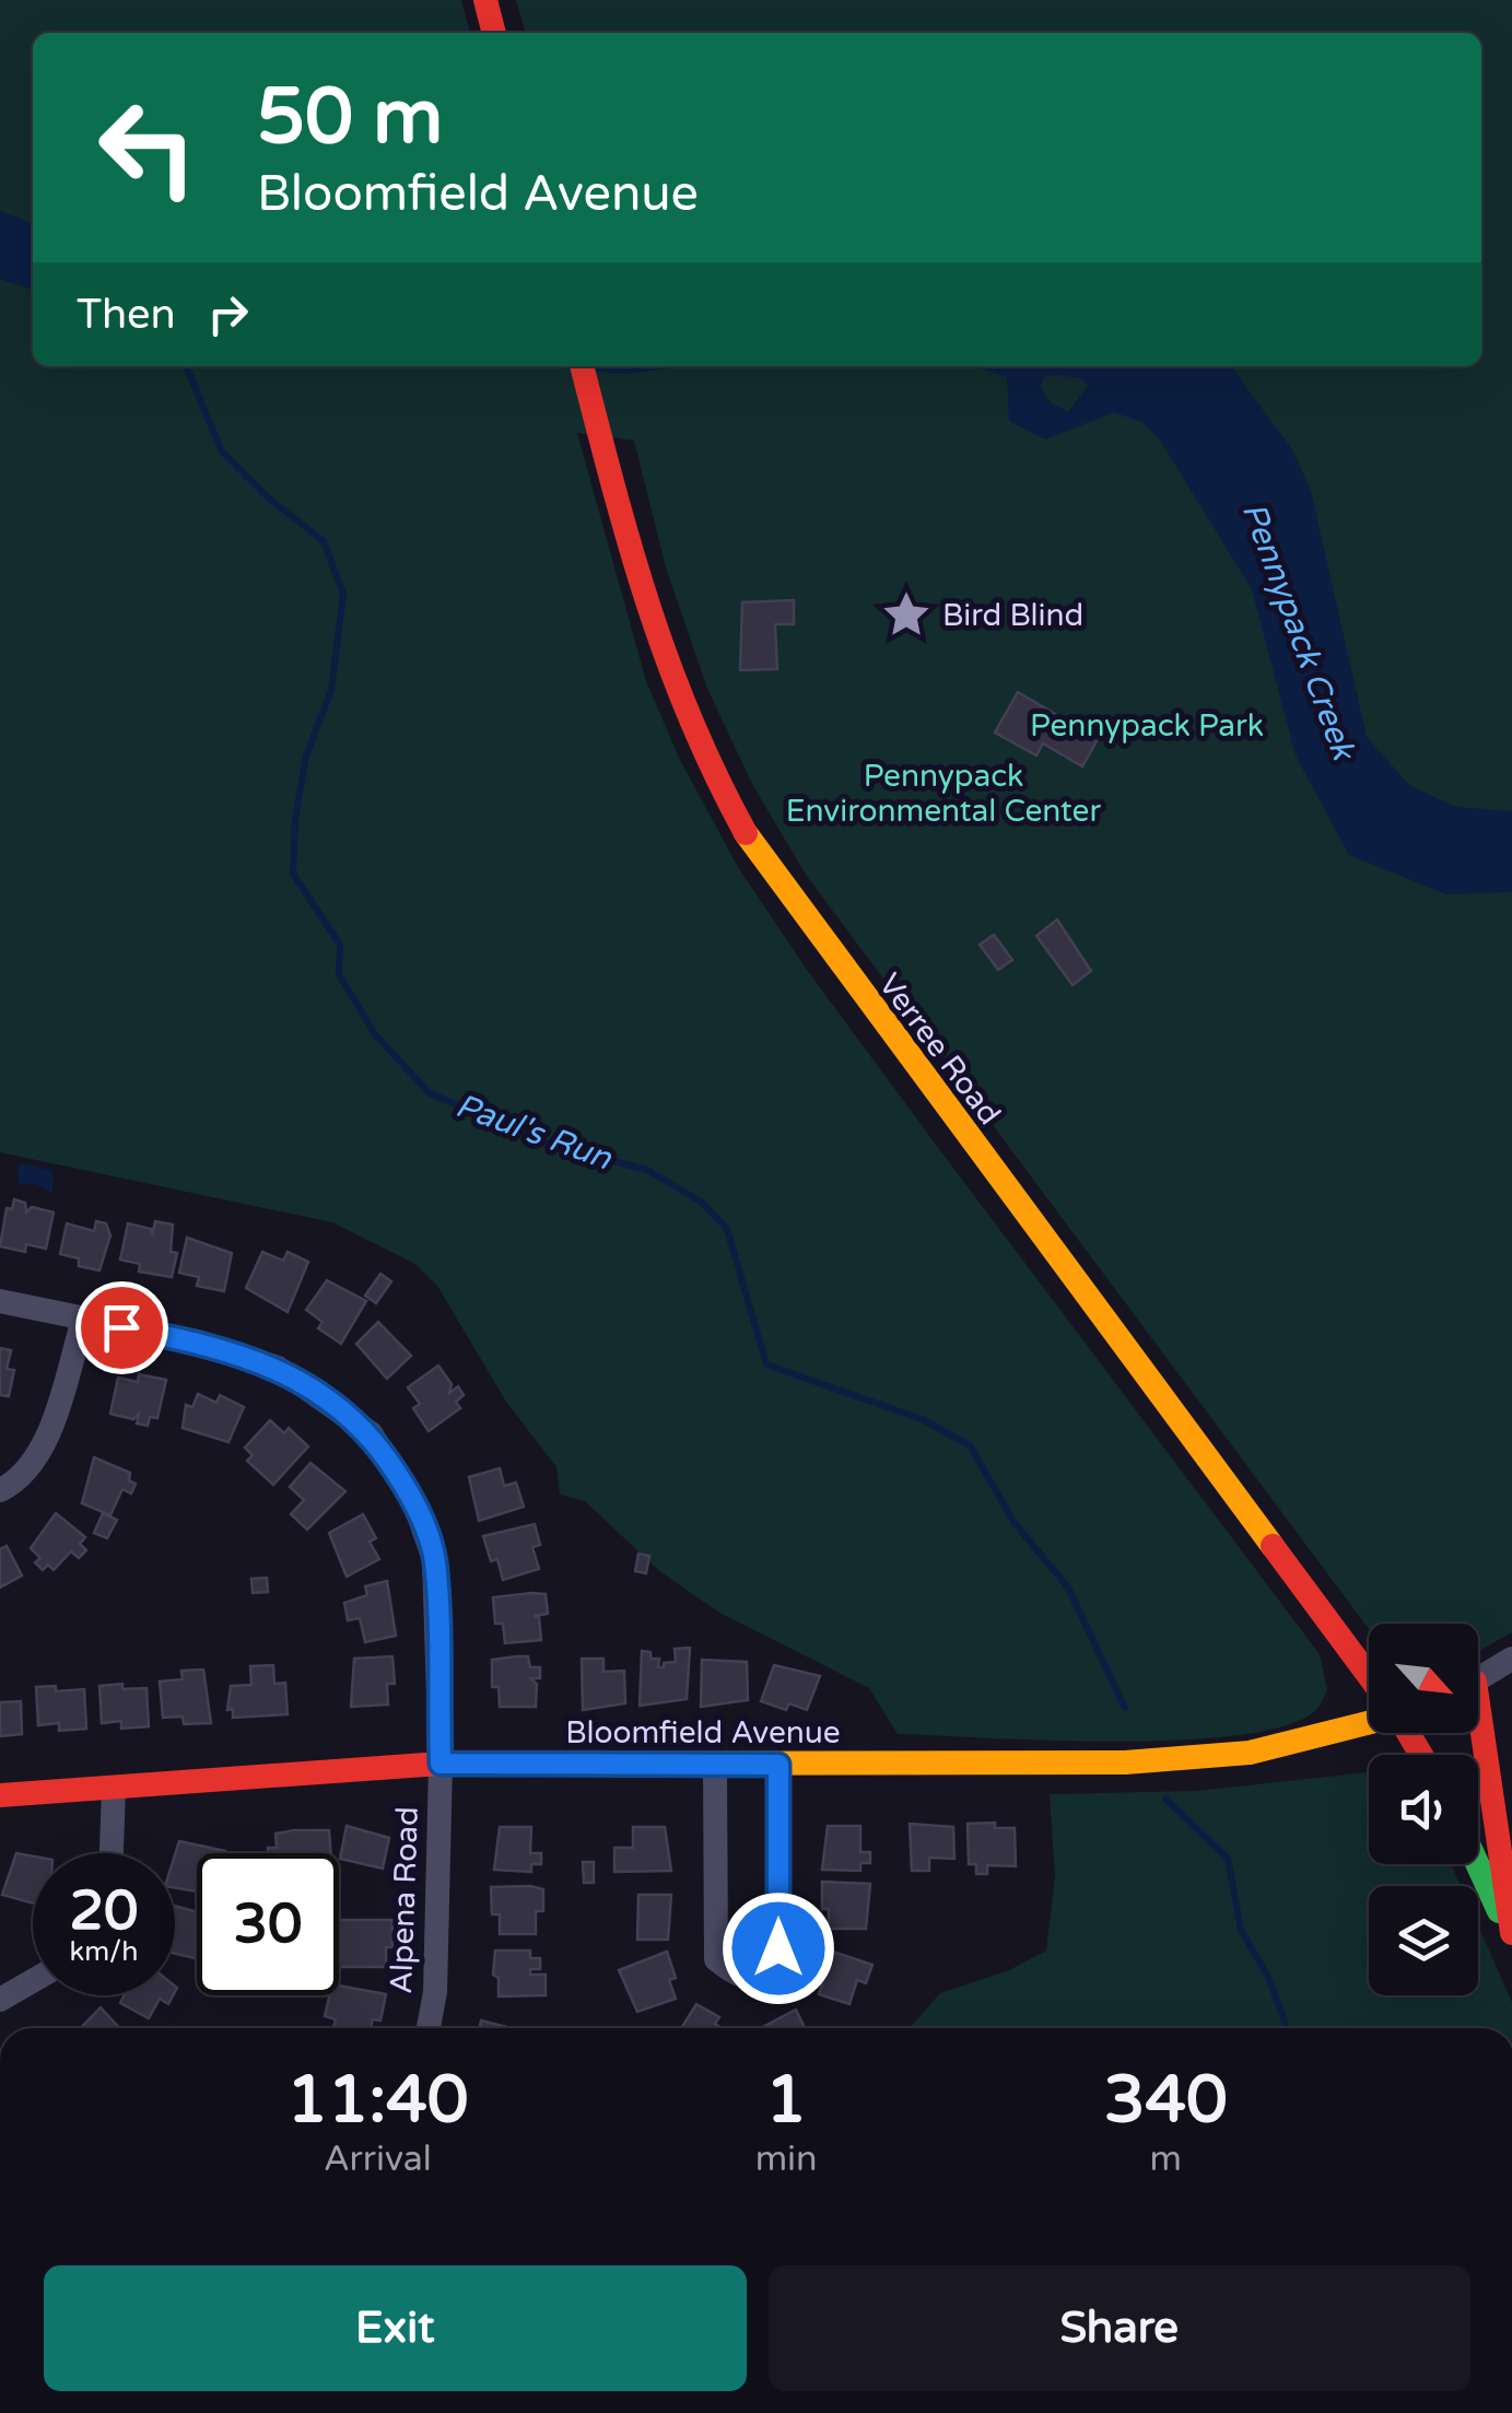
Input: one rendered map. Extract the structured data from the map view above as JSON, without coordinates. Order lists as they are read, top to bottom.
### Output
{
  "streets": {
    "main road": ["Verree Road", "Bloomfield Avenue"],
    "street": ["Alpena Road"]
  },
  "crossings": [
    ["Bloomfield Avenue", "Alpena Road"]
  ],
  "water": ["Pennypack Creek", "Paul's Run"],
  "parks": ["Pennypack Park", "Pennypack Environmental Center"],
  "places": {
    "place": ["Bird Blind"]
  },
  "north": "bottom right",
  "page": {
    "turn": ["50 m", "Bloomfield Avenue"],
    "then": "Then",
    "speed": "20 km/h",
    "limit": "30",
    "eta": [
      "11:40",
      "Arrival",
      "1",
      "min",
      "340",
      "m"
    ],
    "buttons": ["Exit", "Share"]
  }
}
